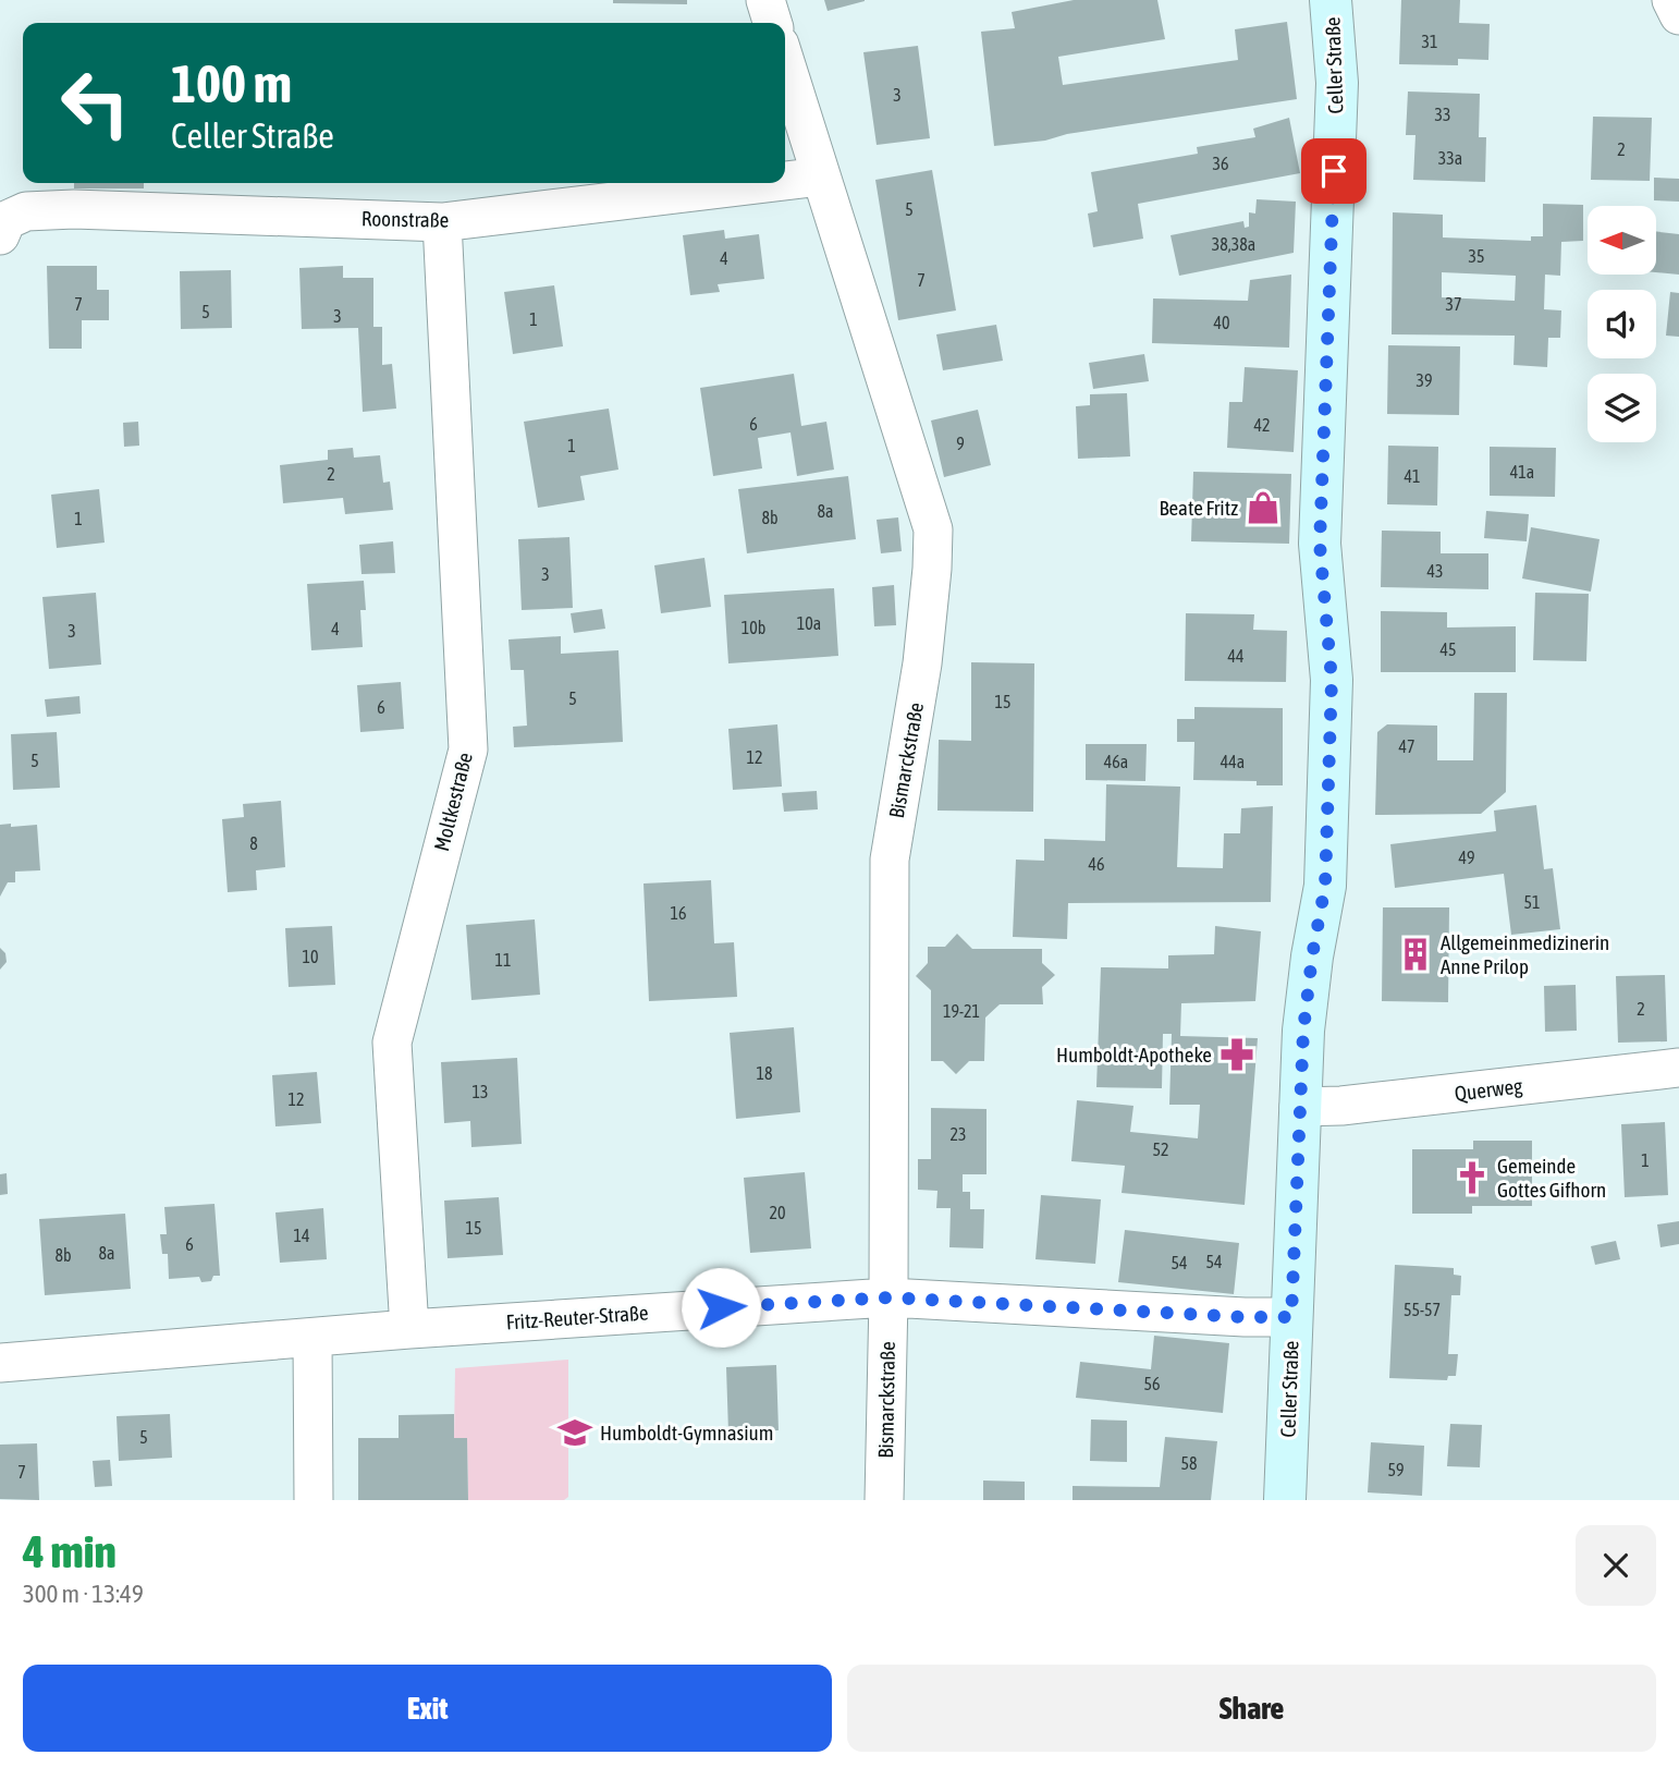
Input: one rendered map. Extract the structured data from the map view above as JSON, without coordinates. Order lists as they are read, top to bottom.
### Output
{
  "streets": {
    "street": [
      "Celler Straße",
      "Roonstraße",
      "Bismarckstraße",
      "Moltkestraße",
      "Querweg",
      "Fritz-Reuter-Straße"
    ]
  },
  "crossings": [
    ["Celler Straße", "Querweg"],
    ["Celler Straße", "Fritz-Reuter-Straße"],
    ["Roonstraße", "Bismarckstraße"],
    ["Roonstraße", "Moltkestraße"],
    ["Bismarckstraße", "Fritz-Reuter-Straße"],
    ["Moltkestraße", "Fritz-Reuter-Straße"]
  ],
  "places": {
    "shop": ["Beate Fritz"],
    "building": ["Allgemeinmedizinerin Anne Prilop"],
    "pharmacy": ["Humboldt-Apotheke"],
    "church": ["Gemeinde Gottes Gifhorn"],
    "school or university": ["Humboldt-Gymnasium"]
  },
  "house_numbers": [
    "31",
    "3",
    "33",
    "2",
    "33a",
    "36",
    "5",
    "38,38a",
    "35",
    "4",
    "7",
    "7",
    "37",
    "5",
    "3",
    "1",
    "40",
    "39",
    "6",
    "42",
    "9",
    "1",
    "41a",
    "2",
    "41",
    "8a",
    "8b",
    "1",
    "43",
    "3",
    "10a",
    "10b",
    "4",
    "3",
    "45",
    "44",
    "5",
    "15",
    "6",
    "47",
    "12",
    "5",
    "46a",
    "44a",
    "8",
    "49",
    "46",
    "51",
    "16",
    "10",
    "11",
    "2",
    "19-21",
    "18",
    "13",
    "12",
    "23",
    "52",
    "1",
    "20",
    "15",
    "14",
    "6",
    "8a",
    "8b",
    "54",
    "54",
    "55-57",
    "56",
    "5",
    "58",
    "59",
    "7"
  ],
  "north": "left",
  "page": {
    "turn": ["100 m", "Celler Straße"],
    "heading": ["4 min", "300 m · 13:49"],
    "buttons": ["Exit", "Share"]
  }
}
